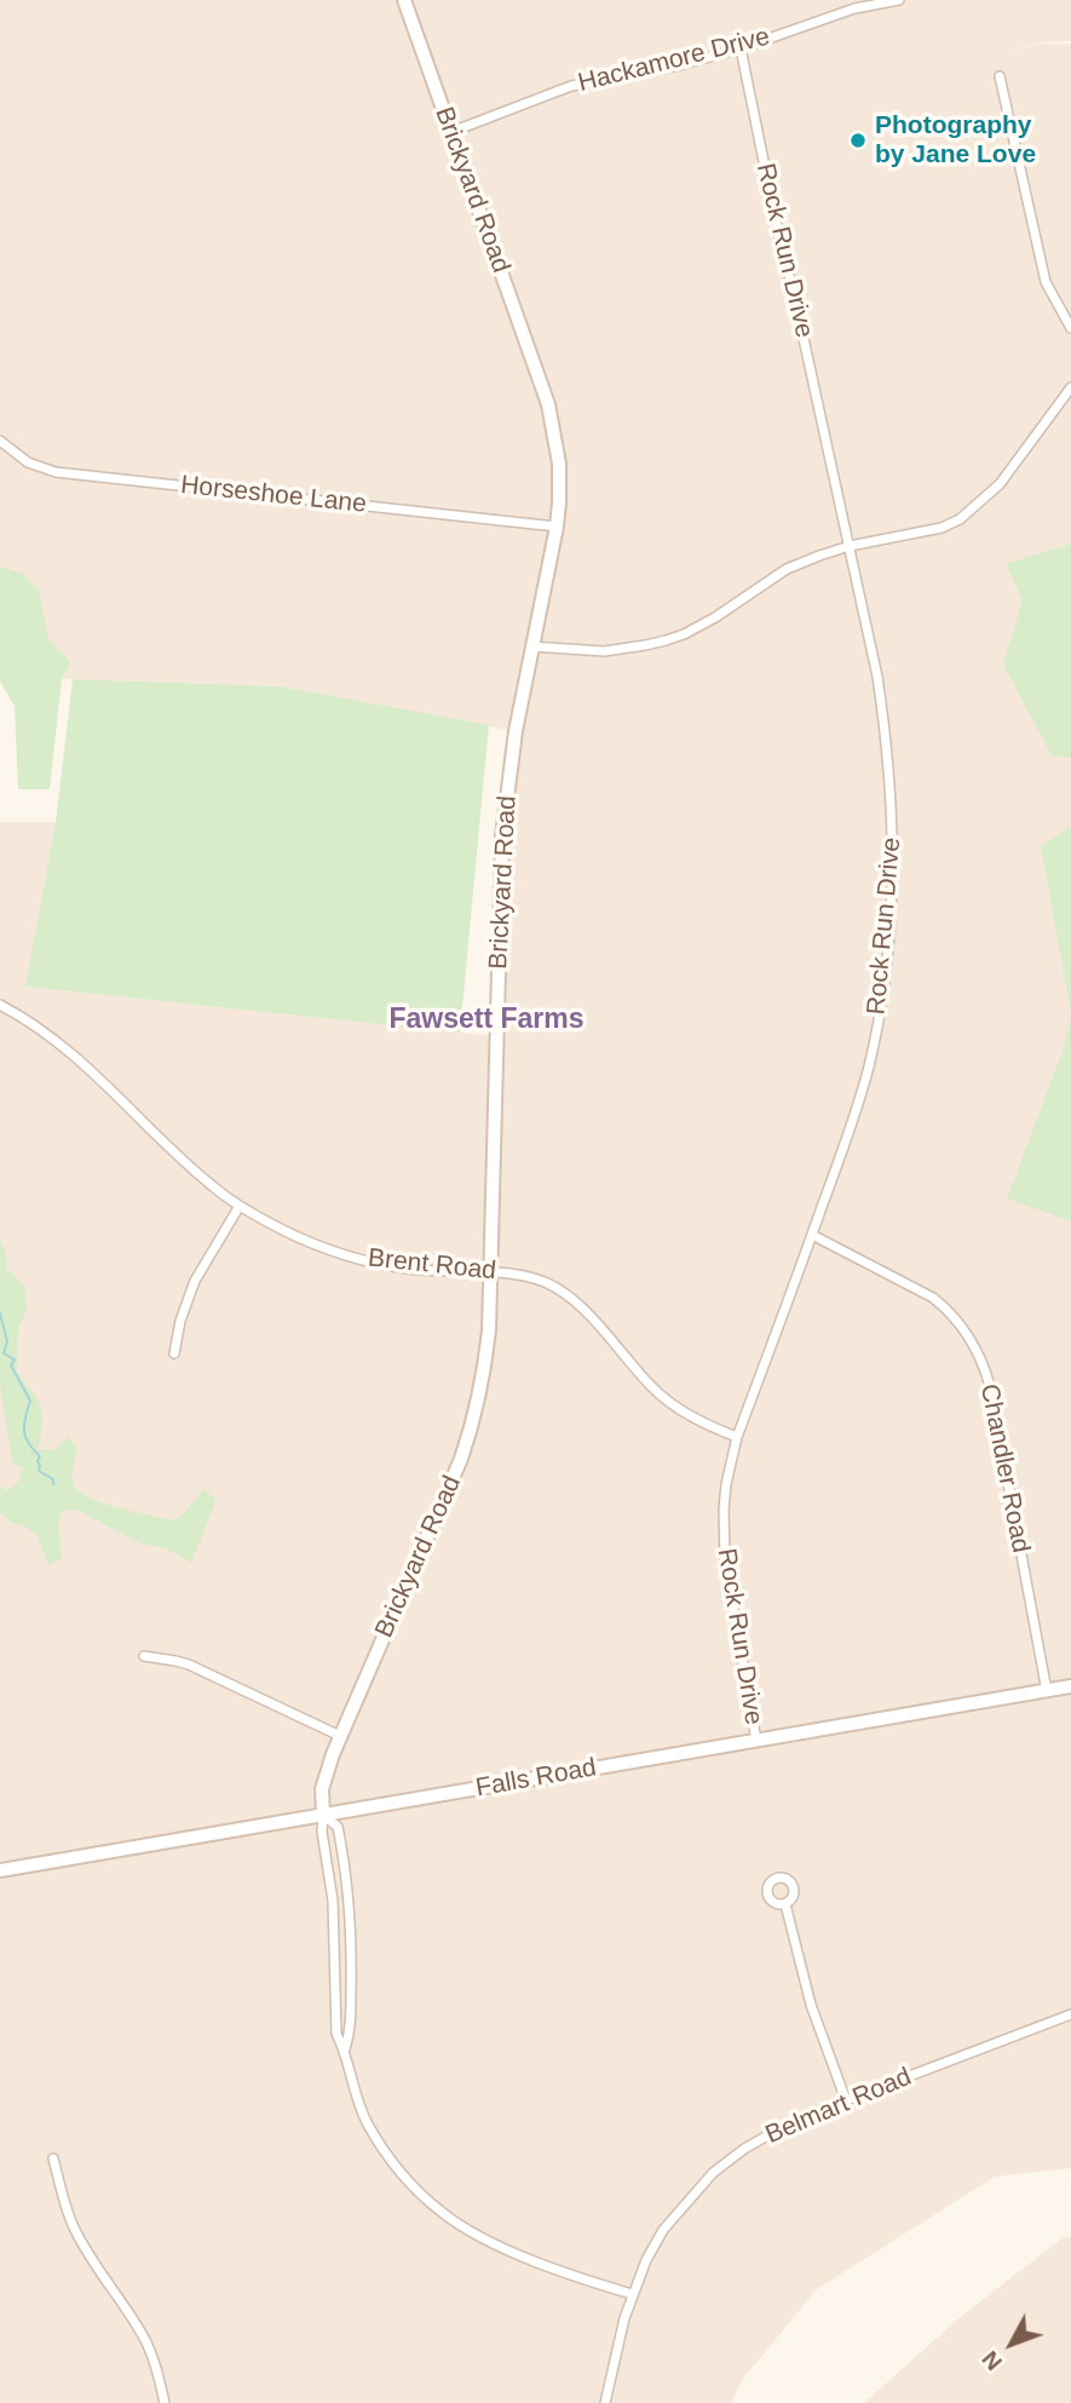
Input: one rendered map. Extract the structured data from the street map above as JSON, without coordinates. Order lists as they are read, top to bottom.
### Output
{
  "streets": {
    "street": [
      "Hackamore Drive",
      "Brickyard Road",
      "Rock Run Drive",
      "Horseshoe Lane",
      "Brent Road",
      "Chandler Road",
      "Falls Road",
      "Belmart Road"
    ]
  },
  "crossings": [
    ["Hackamore Drive", "Brickyard Road"],
    ["Hackamore Drive", "Rock Run Drive"],
    ["Brickyard Road", "Horseshoe Lane"],
    ["Brickyard Road", "Brent Road"],
    ["Brickyard Road", "Falls Road"],
    ["Brickyard Road", "Belmart Road"],
    ["Rock Run Drive", "Brent Road"],
    ["Rock Run Drive", "Chandler Road"],
    ["Rock Run Drive", "Falls Road"],
    ["Chandler Road", "Falls Road"]
  ],
  "districts": ["Fawsett Farms"],
  "places": ["Photography by Jane Love"],
  "north": "bottom left"
}
